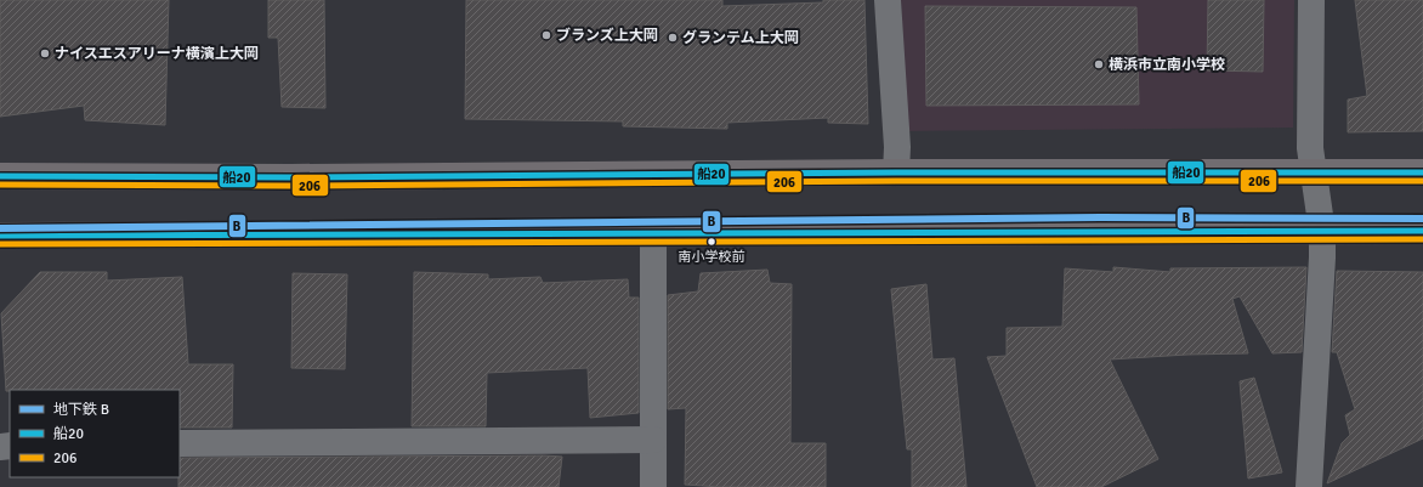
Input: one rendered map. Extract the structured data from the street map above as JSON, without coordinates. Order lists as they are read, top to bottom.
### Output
{
  "places": [
    "ブランズ上大岡",
    "グランテム上大岡",
    "ナイスエスアリーナ横濱上大岡",
    "横浜市立南小学校",
    "南小学校前"
  ],
  "lines": ["transit line 船20", "transit line 206", "metro line B"],
  "legend": ["地下鉄 B", "船20", "206"]
}
